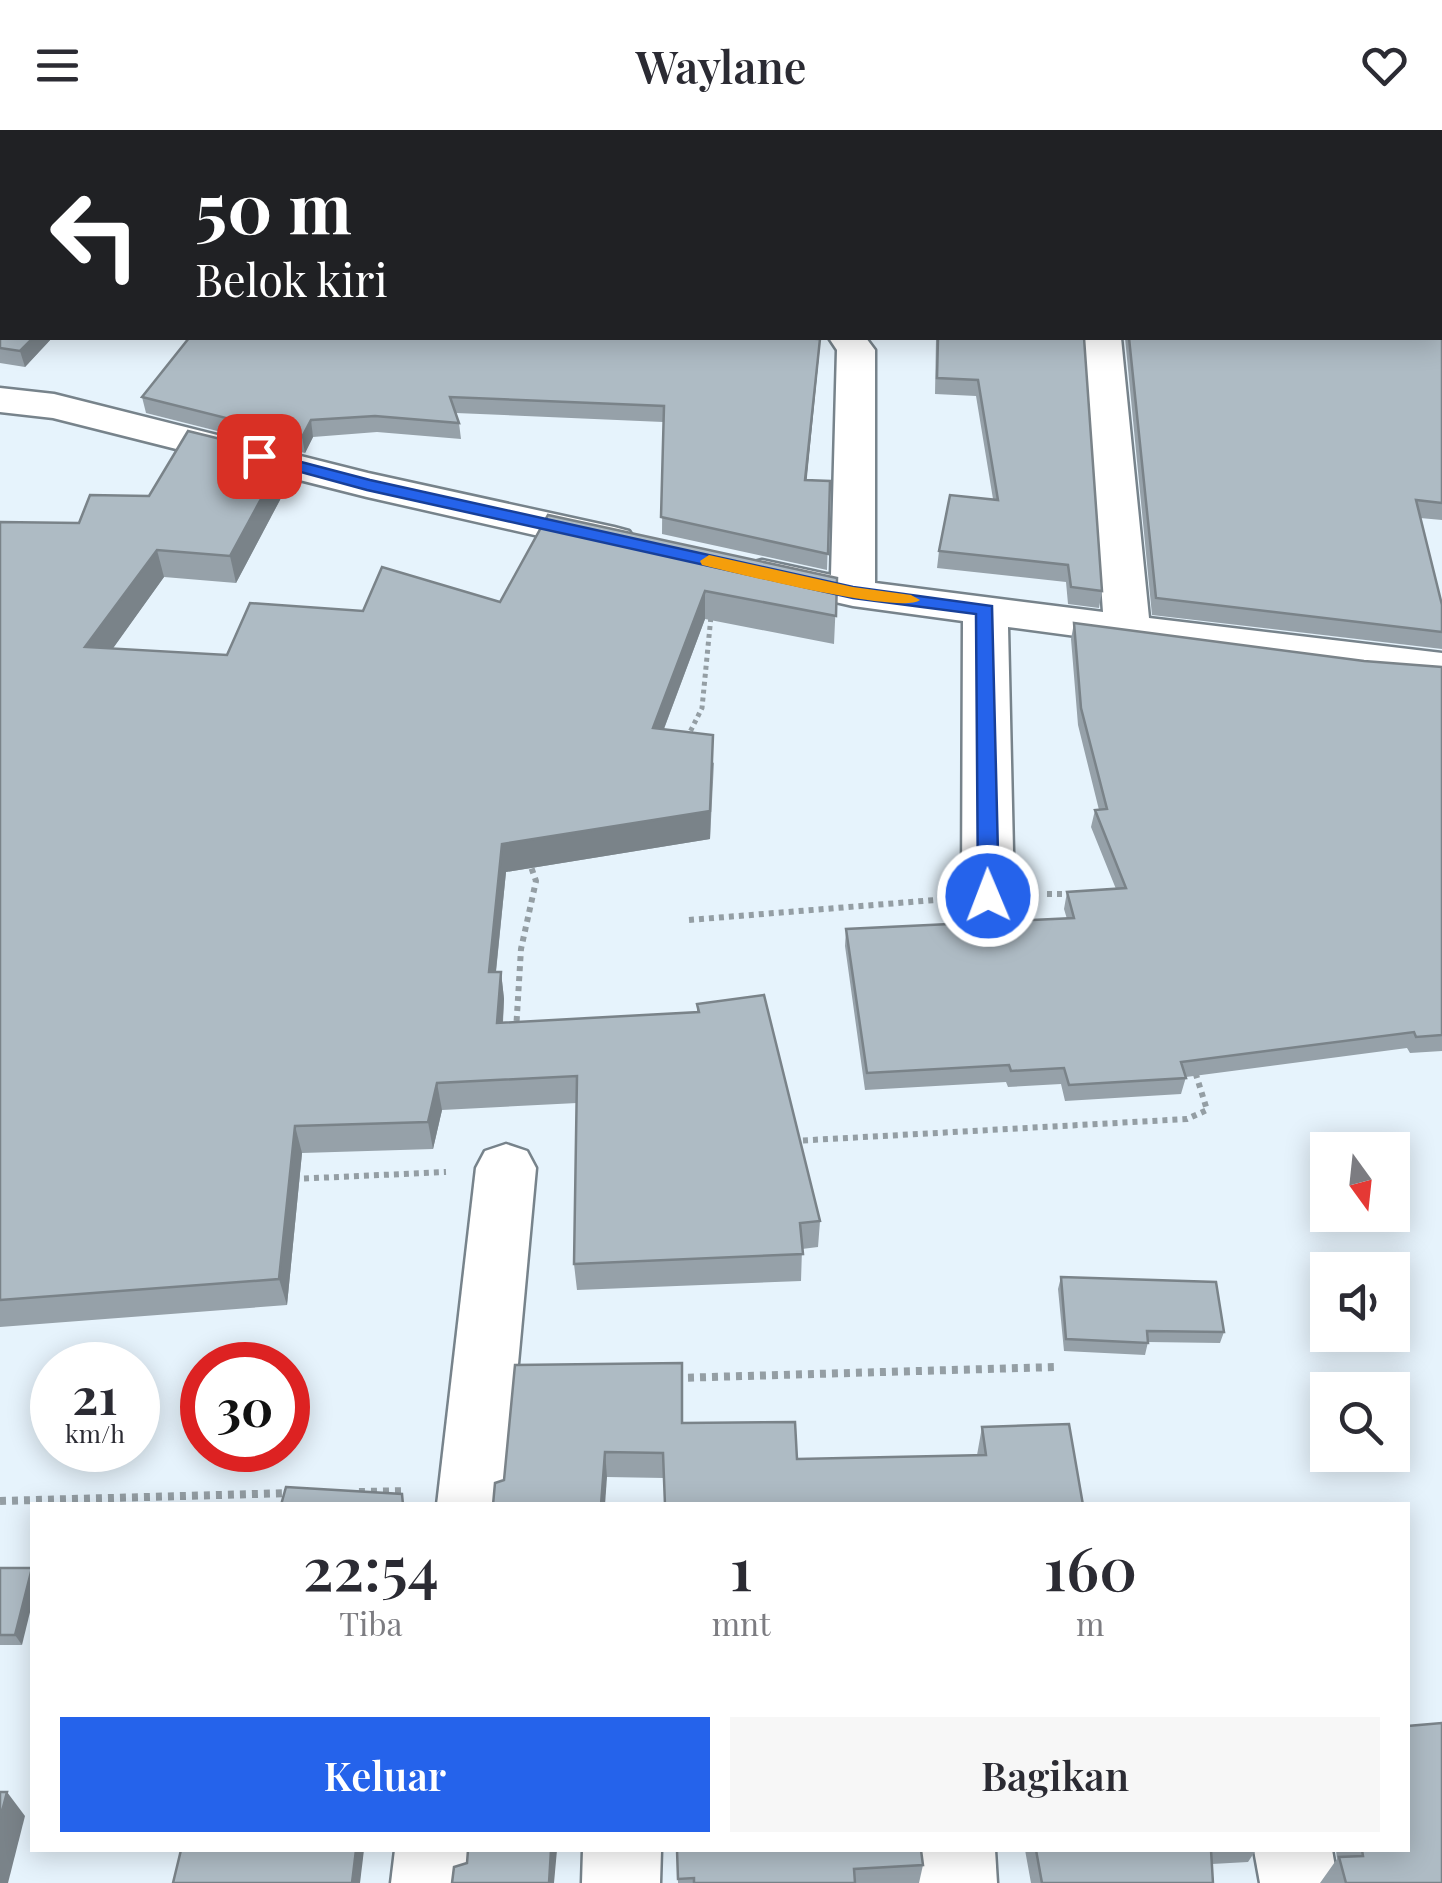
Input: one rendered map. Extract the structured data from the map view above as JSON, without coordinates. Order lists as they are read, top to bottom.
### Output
{
  "north": "bottom",
  "page": {
    "header": "Waylane",
    "turn": ["50 m", "Belok kiri"],
    "speed": "21 km/h",
    "limit": "30",
    "eta": [
      "22:54",
      "Tiba",
      "1",
      "mnt",
      "160",
      "m"
    ],
    "buttons": ["Keluar", "Bagikan"]
  }
}
